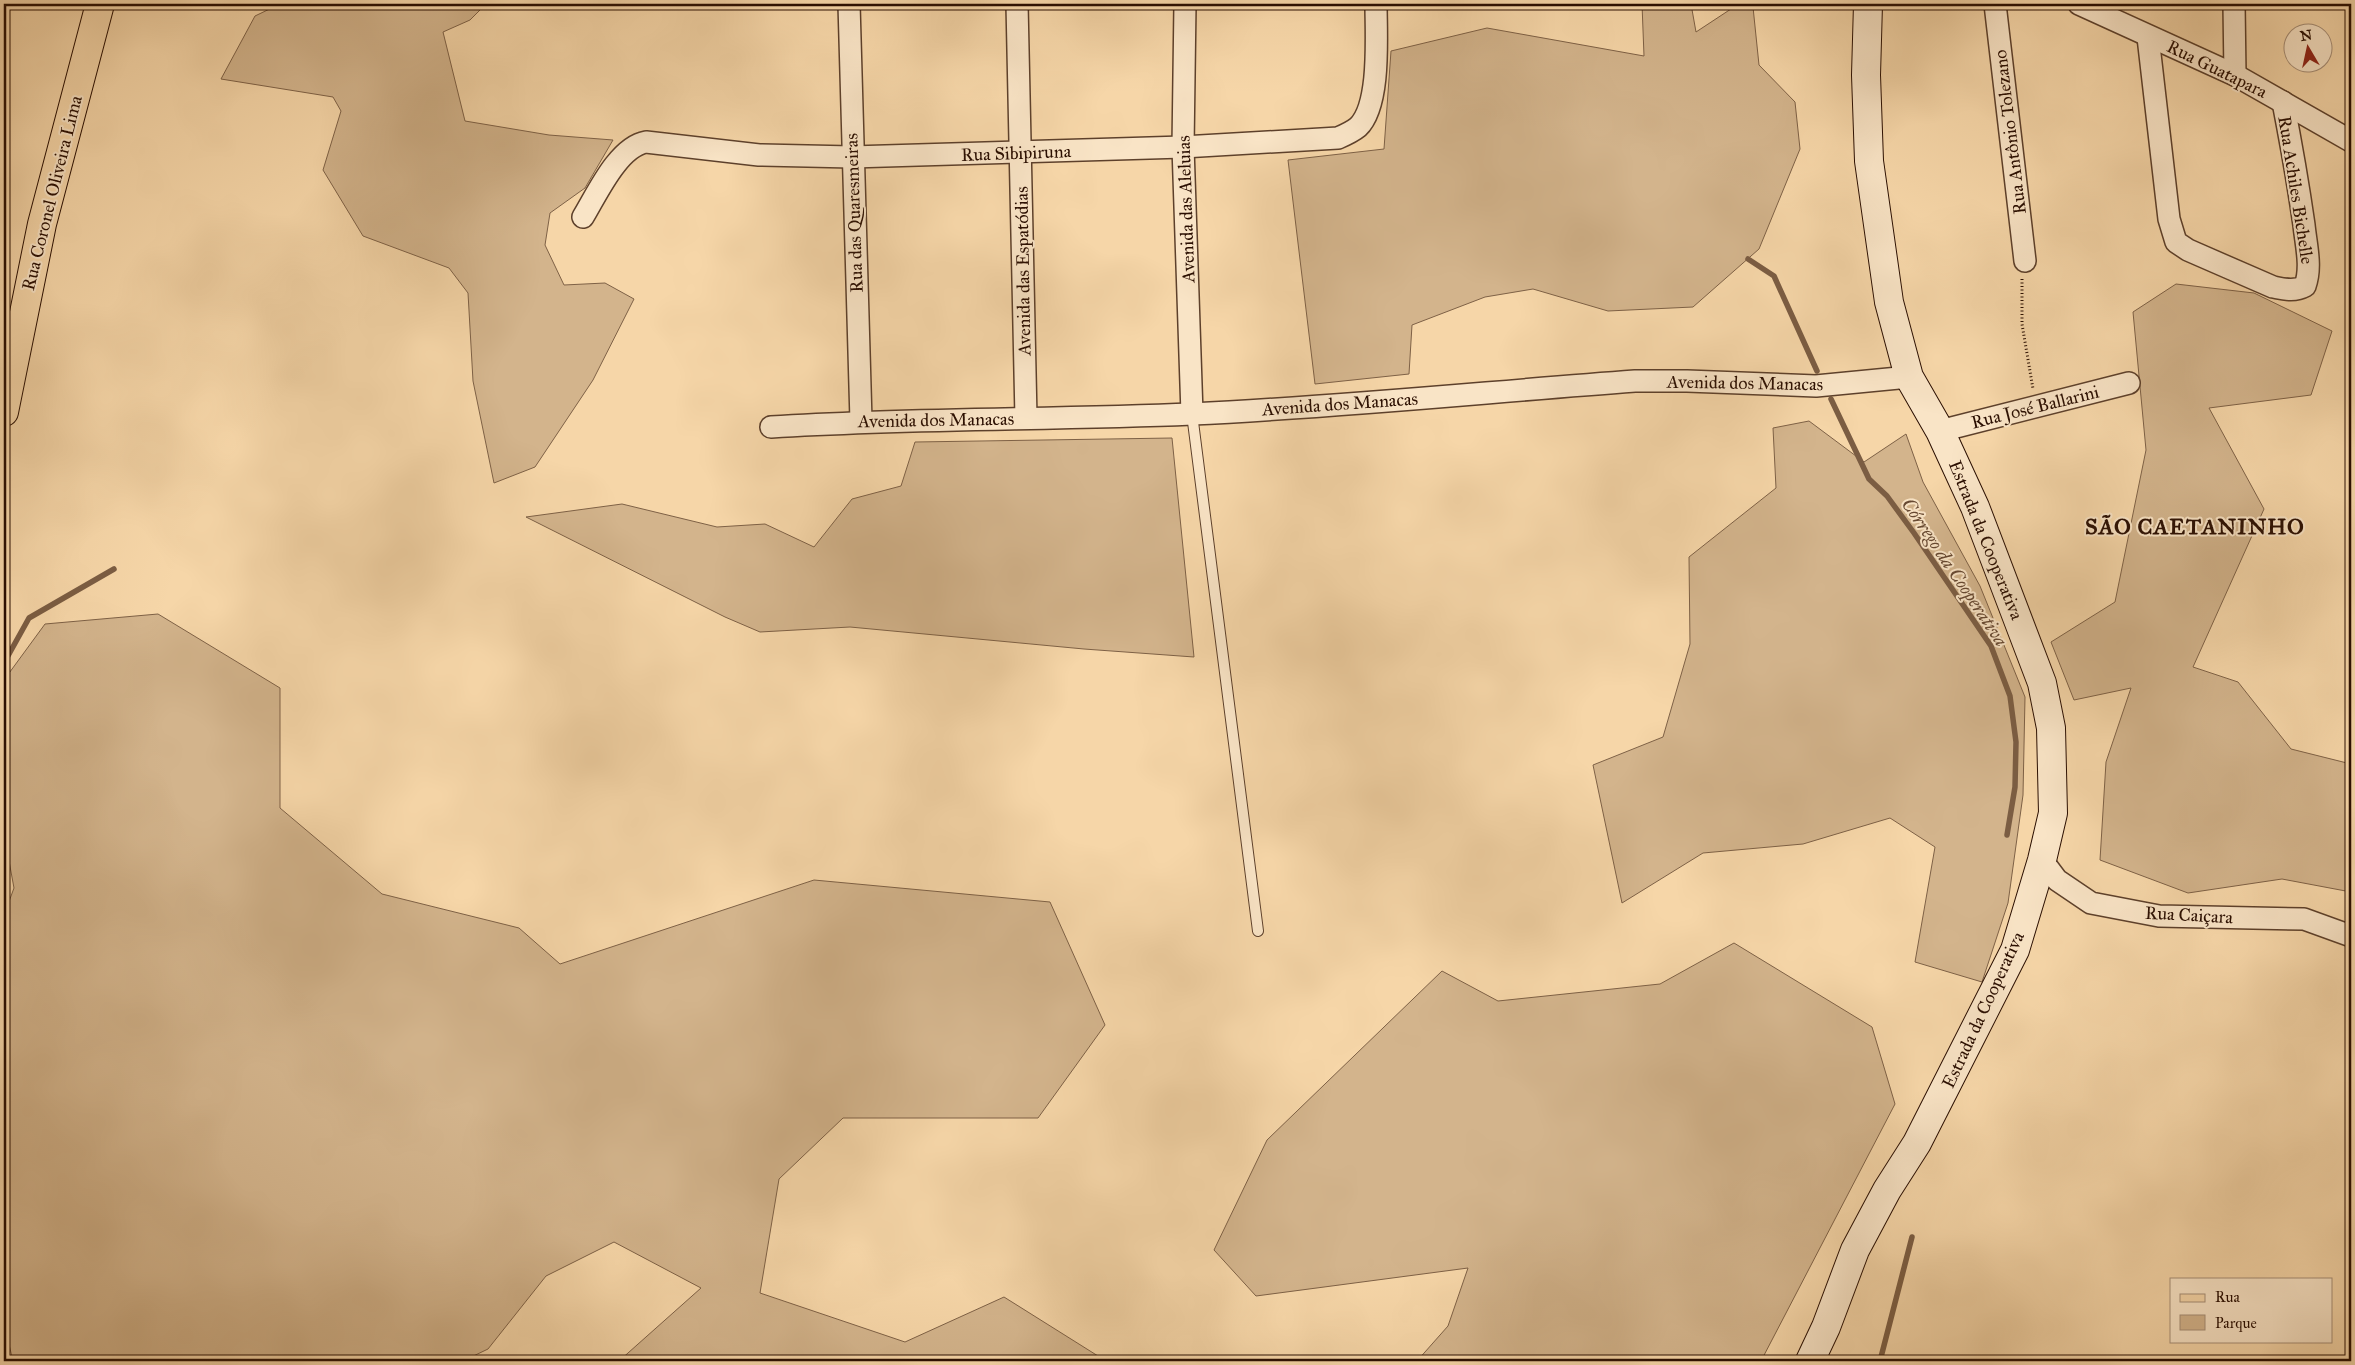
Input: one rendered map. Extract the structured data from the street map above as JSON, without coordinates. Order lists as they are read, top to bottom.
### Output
{
  "streets": {
    "main road": ["Rua Coronel Oliveira Lima", "Estrada da Cooperativa"],
    "street": [
      "Rua Guatapara",
      "Rua Antônio Tolezano",
      "Rua Sibipiruna",
      "Rua Achiles Bichelle",
      "Avenida das Aleluias",
      "Rua das Quaresmeiras",
      "Avenida das Espatódias",
      "Avenida dos Manacas",
      "Rua José Ballarini",
      "Rua Caiçara"
    ]
  },
  "crossings": [
    ["Rua Guatapara", "Rua Achiles Bichelle"],
    ["Rua Sibipiruna", "Avenida das Aleluias"],
    ["Rua Sibipiruna", "Rua das Quaresmeiras"],
    ["Rua Sibipiruna", "Avenida das Espatódias"],
    ["Avenida das Aleluias", "Avenida dos Manacas"],
    ["Rua das Quaresmeiras", "Avenida dos Manacas"],
    ["Avenida das Espatódias", "Avenida dos Manacas"],
    ["Avenida dos Manacas", "Estrada da Cooperativa"],
    ["Rua José Ballarini", "Estrada da Cooperativa"],
    ["Estrada da Cooperativa", "Rua Caiçara"]
  ],
  "districts": ["SÃO CAETANINHO"],
  "water": ["Córrego da Cooperativa"],
  "legend": ["Rua", "Parque"],
  "north": "top"
}
